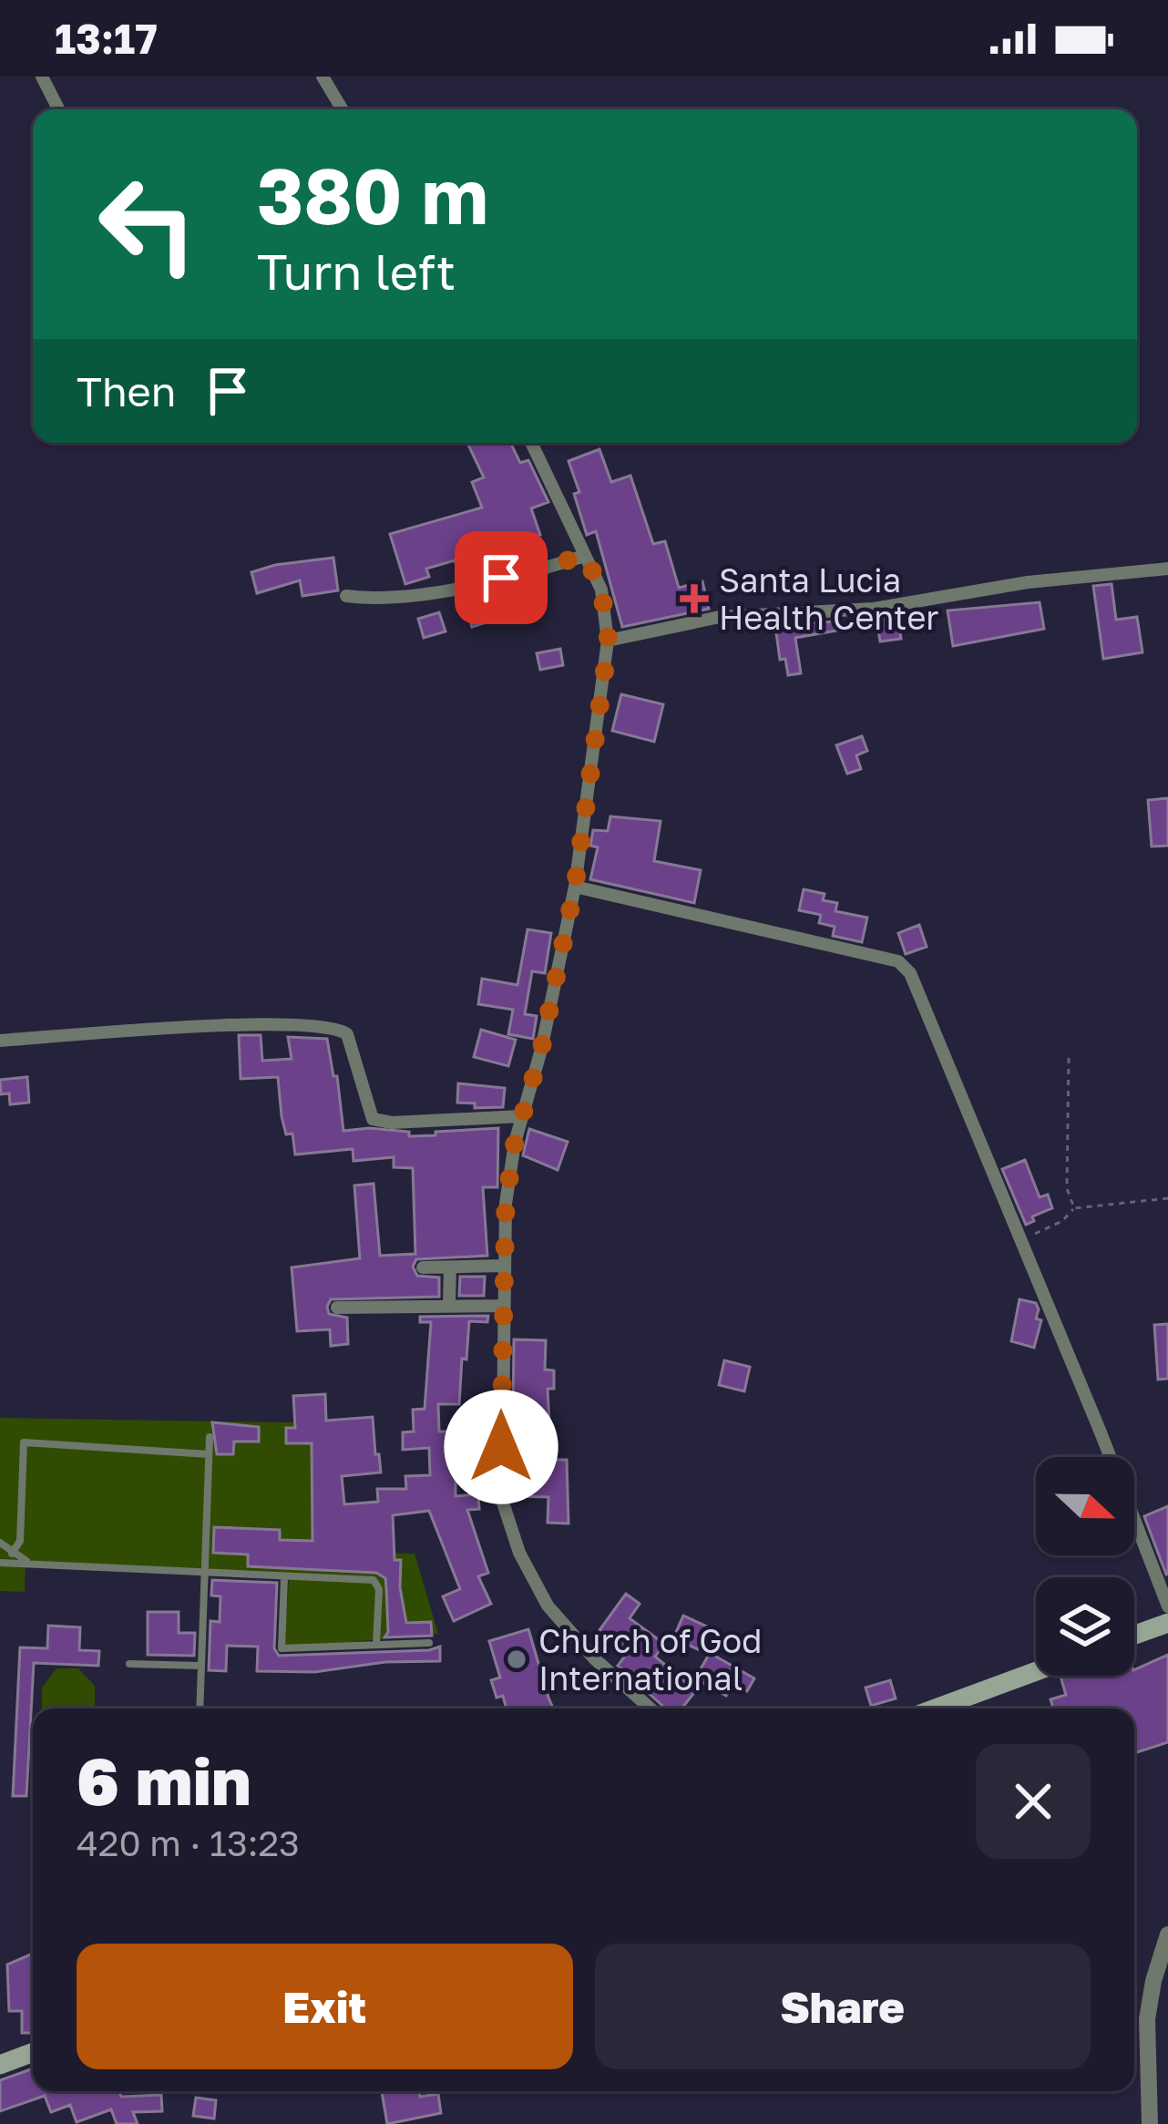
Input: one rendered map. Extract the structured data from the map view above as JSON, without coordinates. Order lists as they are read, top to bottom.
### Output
{
  "places": {
    "health": ["Santa Lucia Health Center"],
    "other": ["Church of God International"]
  },
  "north": "right",
  "page": {
    "status": "13:17",
    "turn": ["380 m", "Turn left"],
    "then": "Then",
    "heading": ["6 min", "420 m · 13:23"],
    "buttons": ["Exit", "Share"]
  }
}
